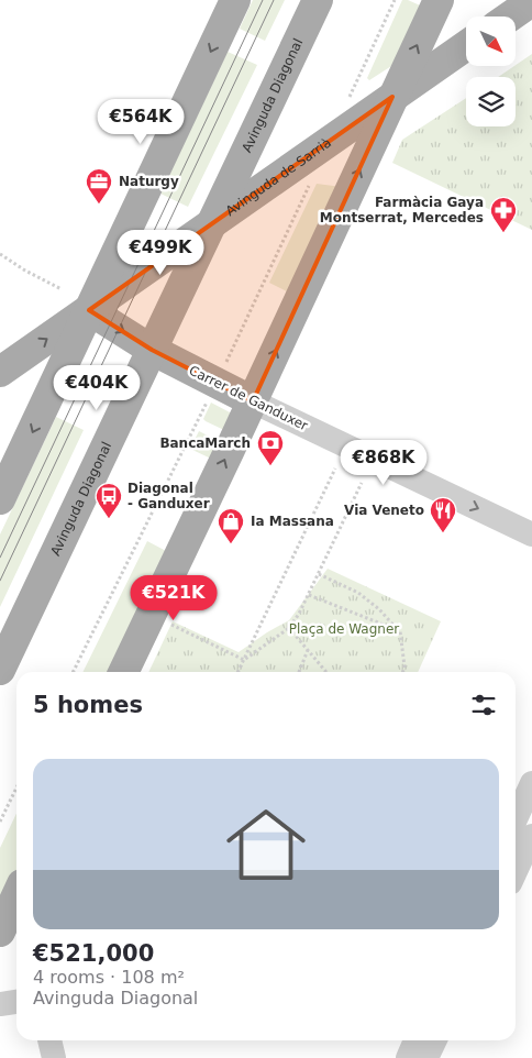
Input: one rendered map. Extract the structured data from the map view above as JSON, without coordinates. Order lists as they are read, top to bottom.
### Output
{
  "streets": {
    "main road": ["Avinguda Diagonal", "Avinguda de Sarrià", "Carrer de Ganduxer"]
  },
  "crossings": [
    ["Avinguda Diagonal", "Avinguda de Sarrià"],
    ["Avinguda Diagonal", "Carrer de Ganduxer"],
    ["Avinguda de Sarrià", "Carrer de Ganduxer"]
  ],
  "one_way": ["Carrer de Ganduxer"],
  "parks": ["Plaça de Wagner"],
  "places": {
    "office": ["Naturgy"],
    "pharmacy": ["Farmàcia Gaya Montserrat, Mercedes"],
    "bank": ["BancaMarch"],
    "bus stop": ["Diagonal - Ganduxer"],
    "restaurant": ["Via Veneto"],
    "shop": ["Ia Massana"]
  },
  "north": "bottom right",
  "page": {
    "price": [
      "€564K",
      "€499K",
      "€404K",
      "€868K",
      "€521K"
    ],
    "heading": "5 homes",
    "list": [
      {
        "name": "€521,000",
        "note": "4 rooms · 108 m² · Avinguda Diagonal"
      }
    ]
  }
}
